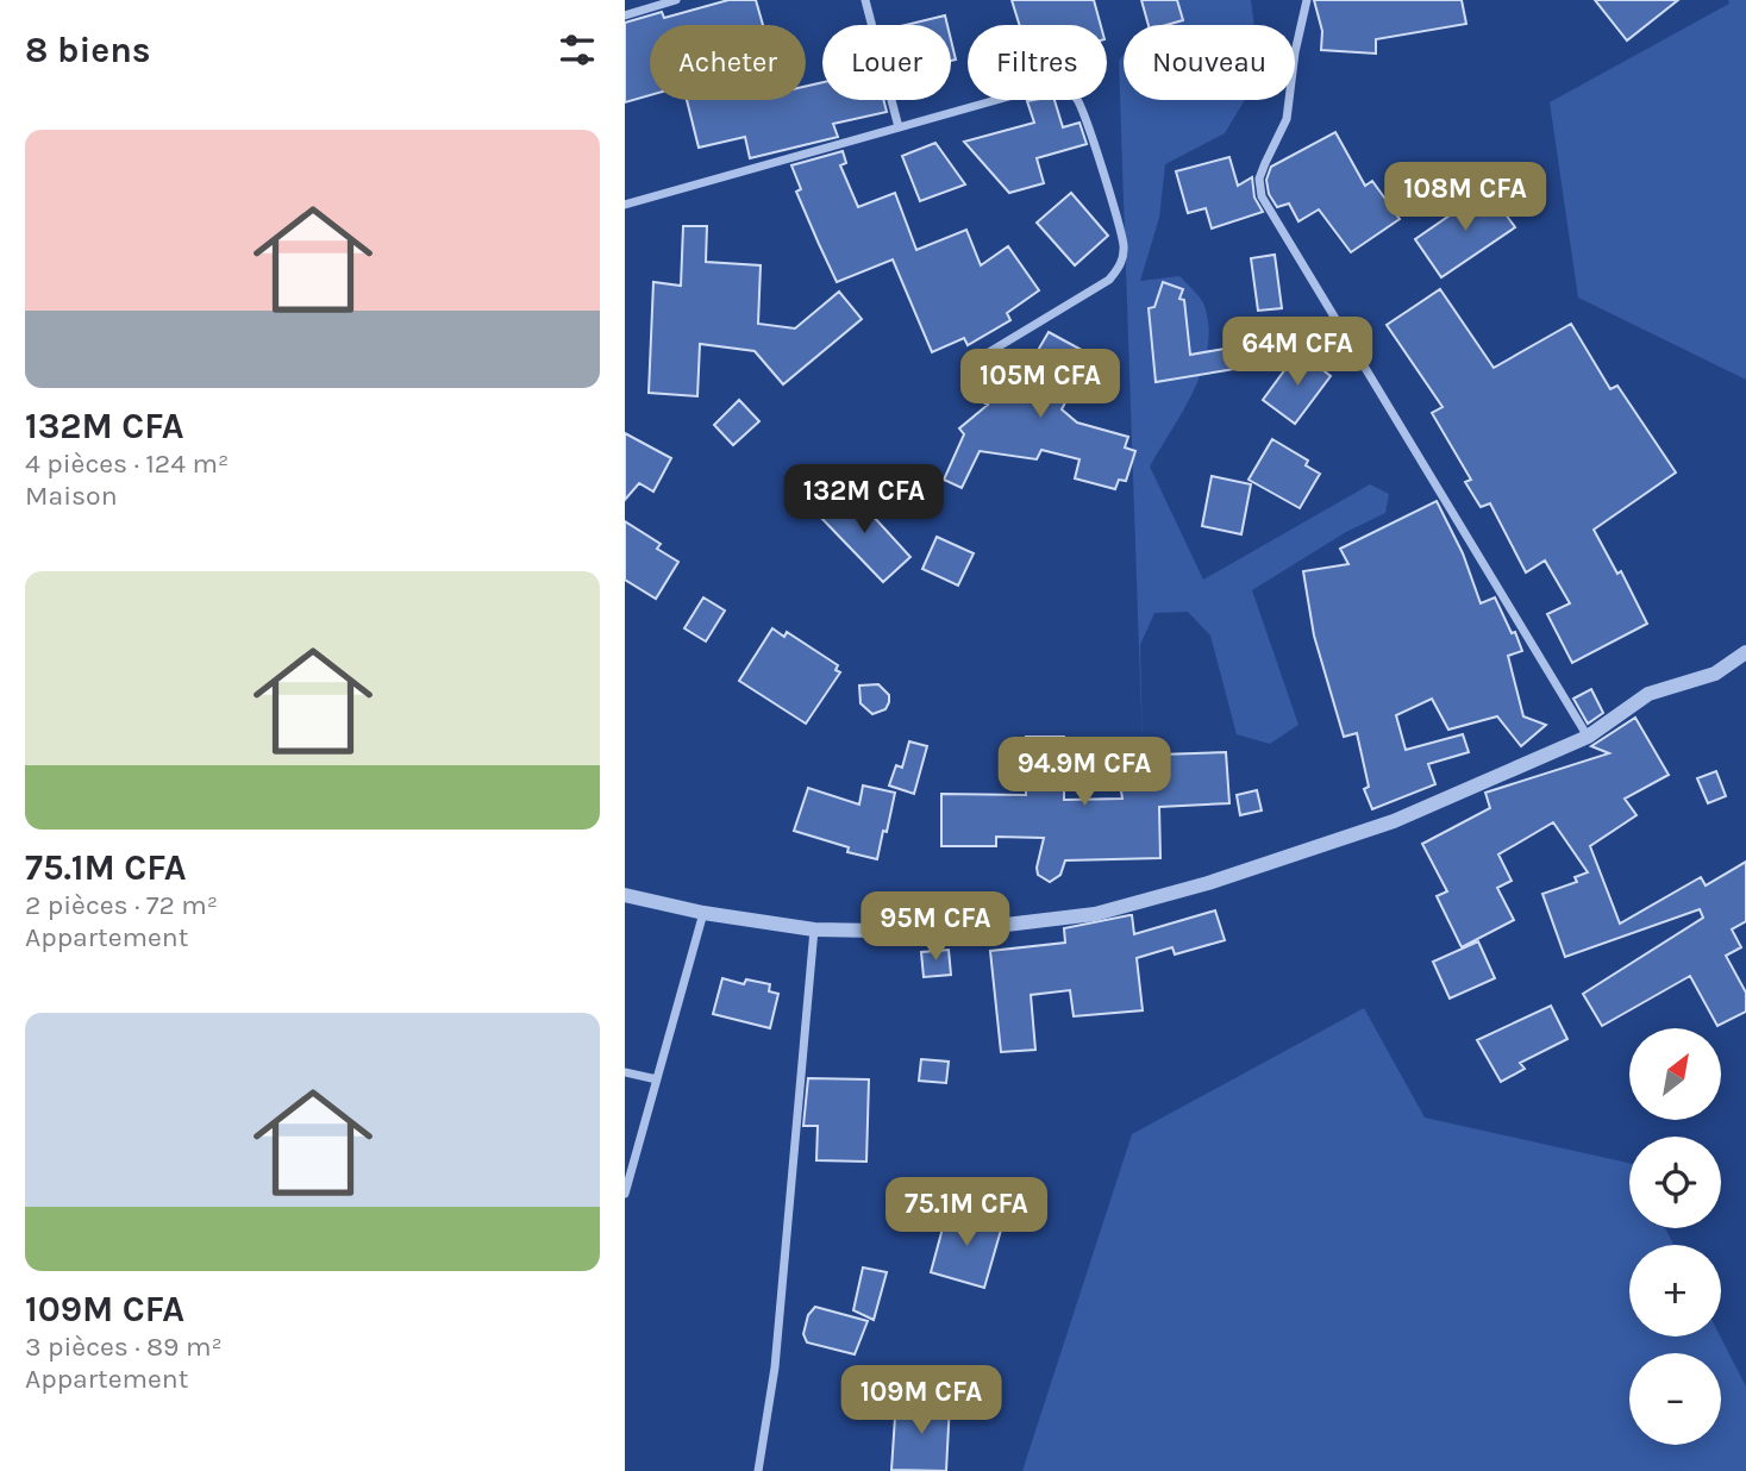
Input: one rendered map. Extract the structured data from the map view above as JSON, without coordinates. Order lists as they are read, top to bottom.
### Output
{
  "north": "top right",
  "page": {
    "heading": "8 biens",
    "chip": [
      "Acheter",
      "Louer",
      "Filtres",
      "Nouveau"
    ],
    "list": [
      {
        "name": "132M CFA",
        "note": "4 pièces · 124 m² · Maison"
      },
      {
        "name": "75.1M CFA",
        "note": "2 pièces · 72 m² · Appartement"
      },
      {
        "name": "109M CFA",
        "note": "3 pièces · 89 m² · Appartement"
      }
    ],
    "price": [
      "108M CFA",
      "64M CFA",
      "105M CFA",
      "132M CFA",
      "94.9M CFA",
      "95M CFA",
      "75.1M CFA",
      "109M CFA"
    ],
    "map_buttons": ["+", "−"]
  }
}
